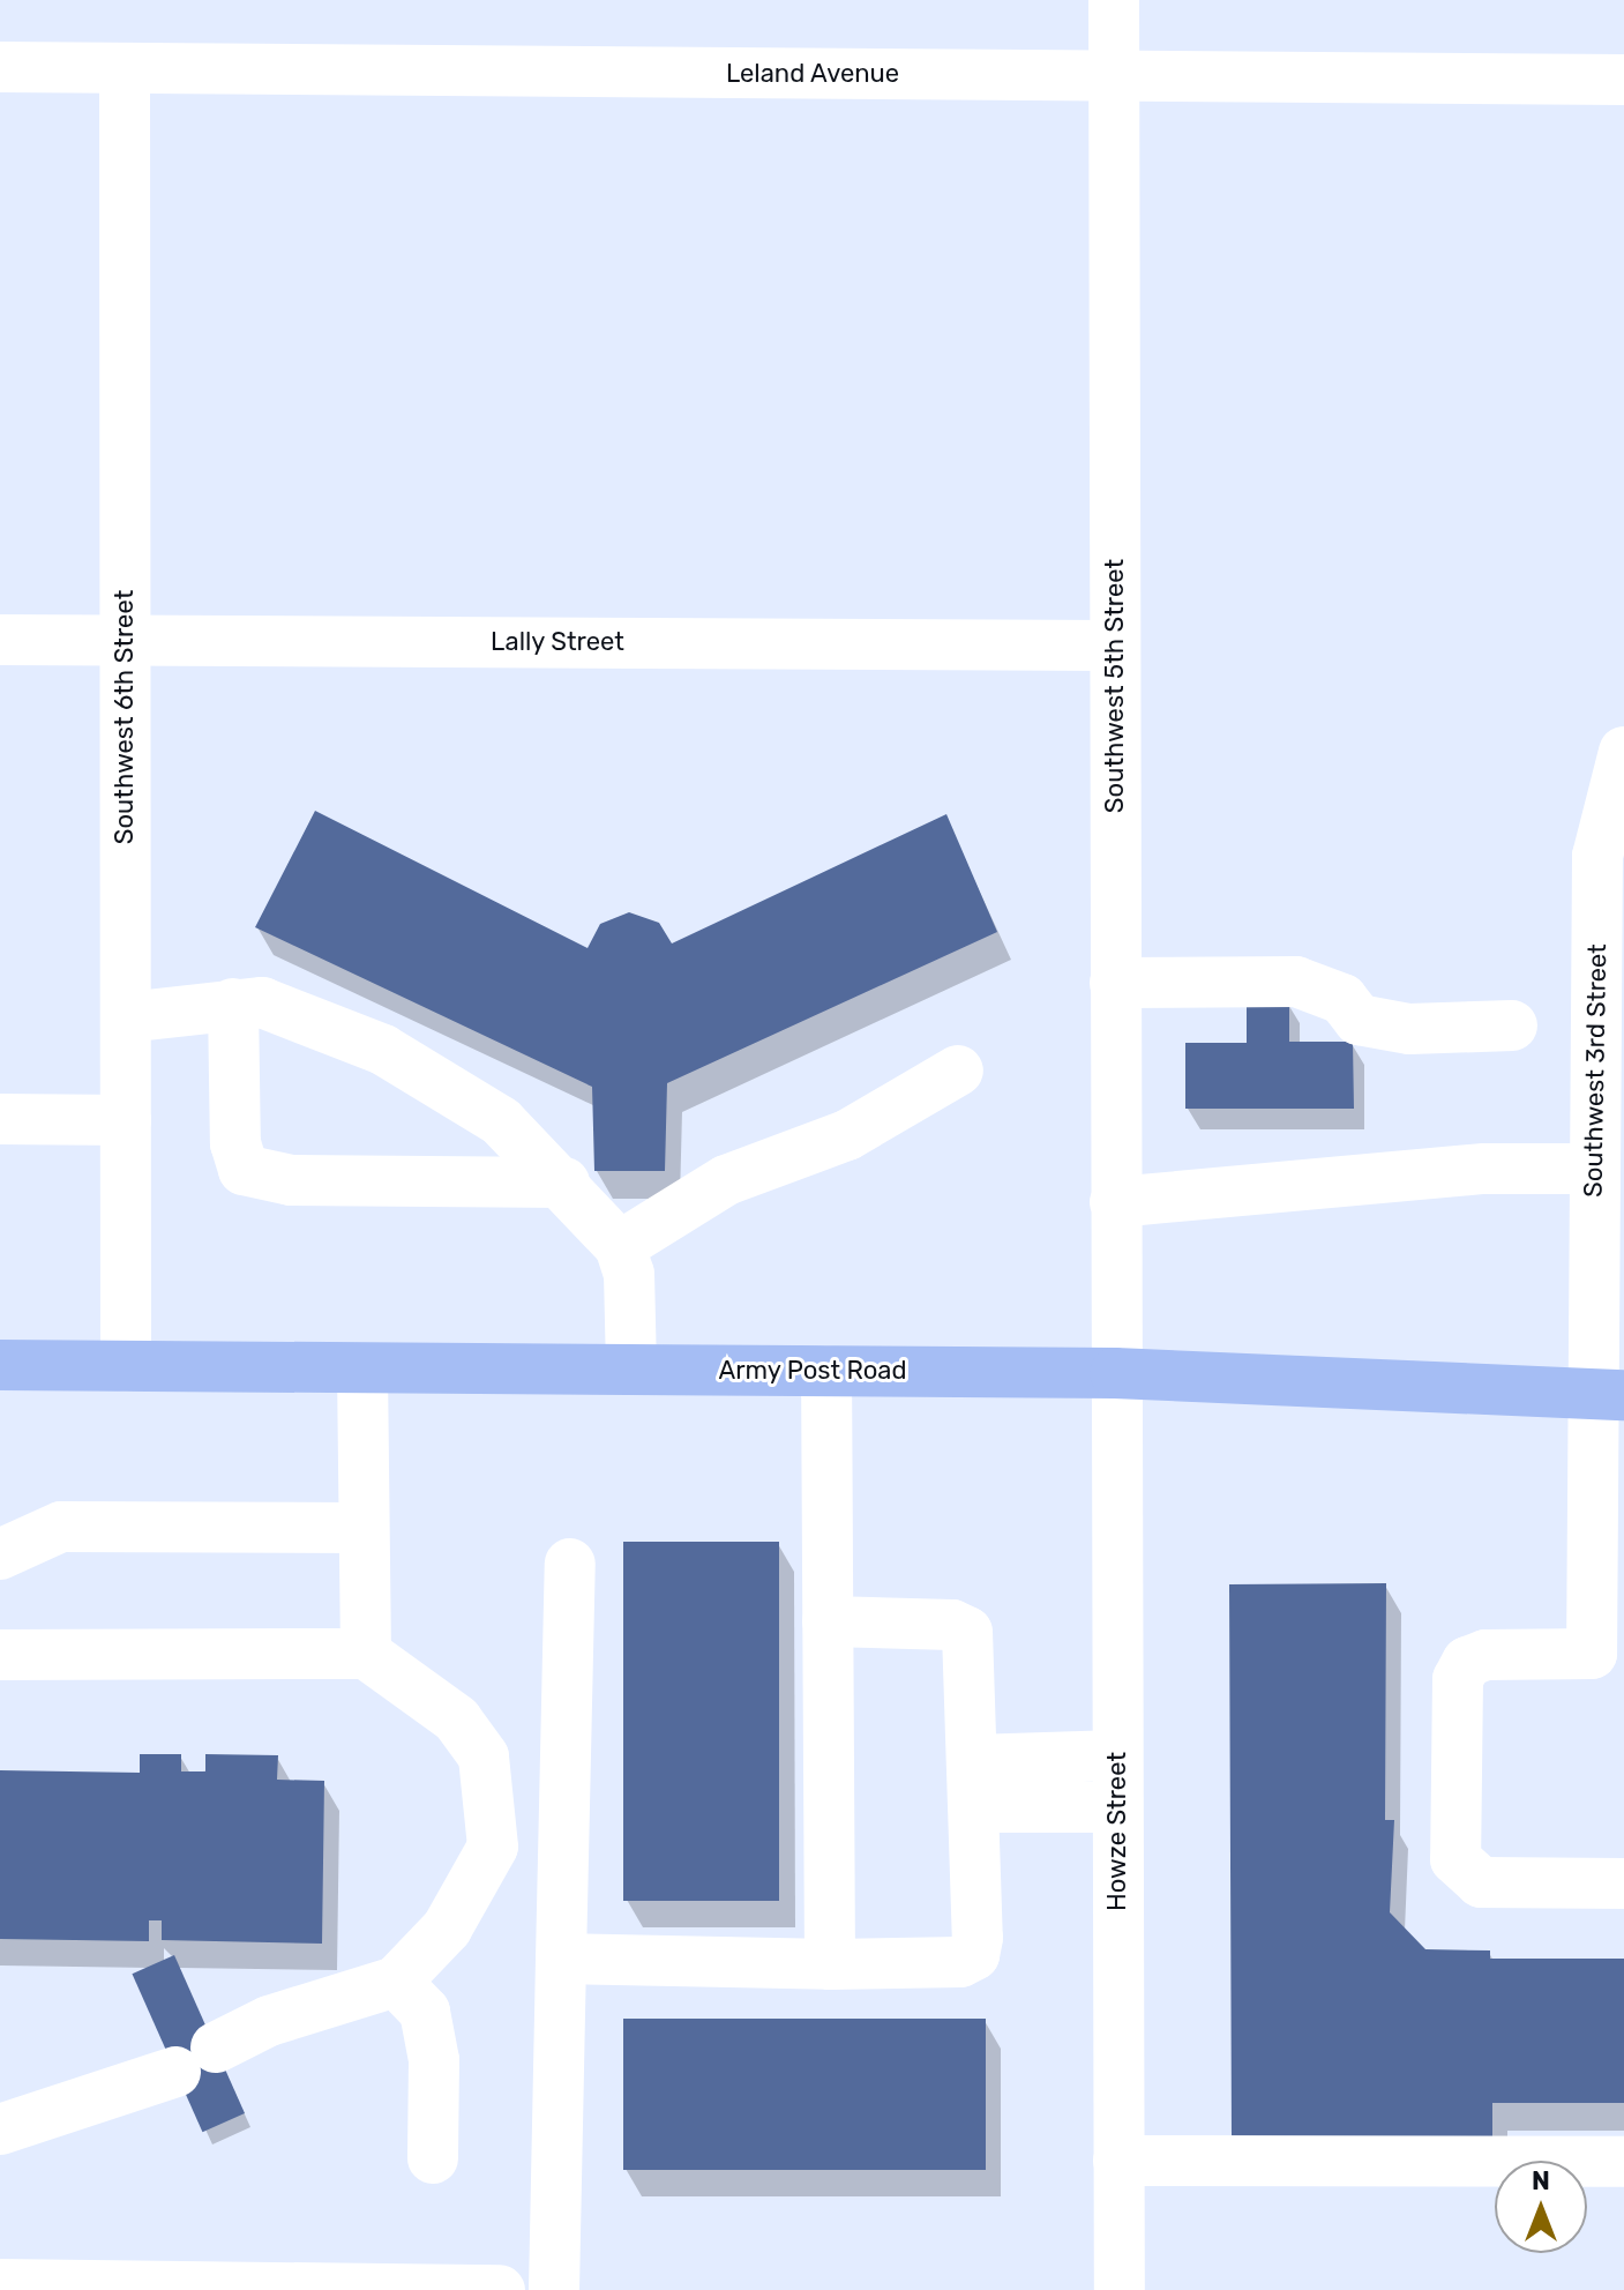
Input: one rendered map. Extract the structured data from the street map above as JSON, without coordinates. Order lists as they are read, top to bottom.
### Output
{
  "streets": {
    "main road": ["Army Post Road"],
    "street": [
      "Leland Avenue",
      "Lally Street",
      "Southwest 5th Street",
      "Southwest 6th Street",
      "Southwest 3rd Street",
      "Howze Street"
    ]
  },
  "crossings": [
    ["Leland Avenue", "Southwest 5th Street"],
    ["Leland Avenue", "Southwest 6th Street"],
    ["Lally Street", "Southwest 5th Street"],
    ["Lally Street", "Southwest 6th Street"],
    ["Southwest 5th Street", "Army Post Road"],
    ["Southwest 5th Street", "Howze Street"],
    ["Southwest 6th Street", "Army Post Road"],
    ["Southwest 3rd Street", "Army Post Road"],
    ["Army Post Road", "Howze Street"]
  ],
  "north": "top"
}
